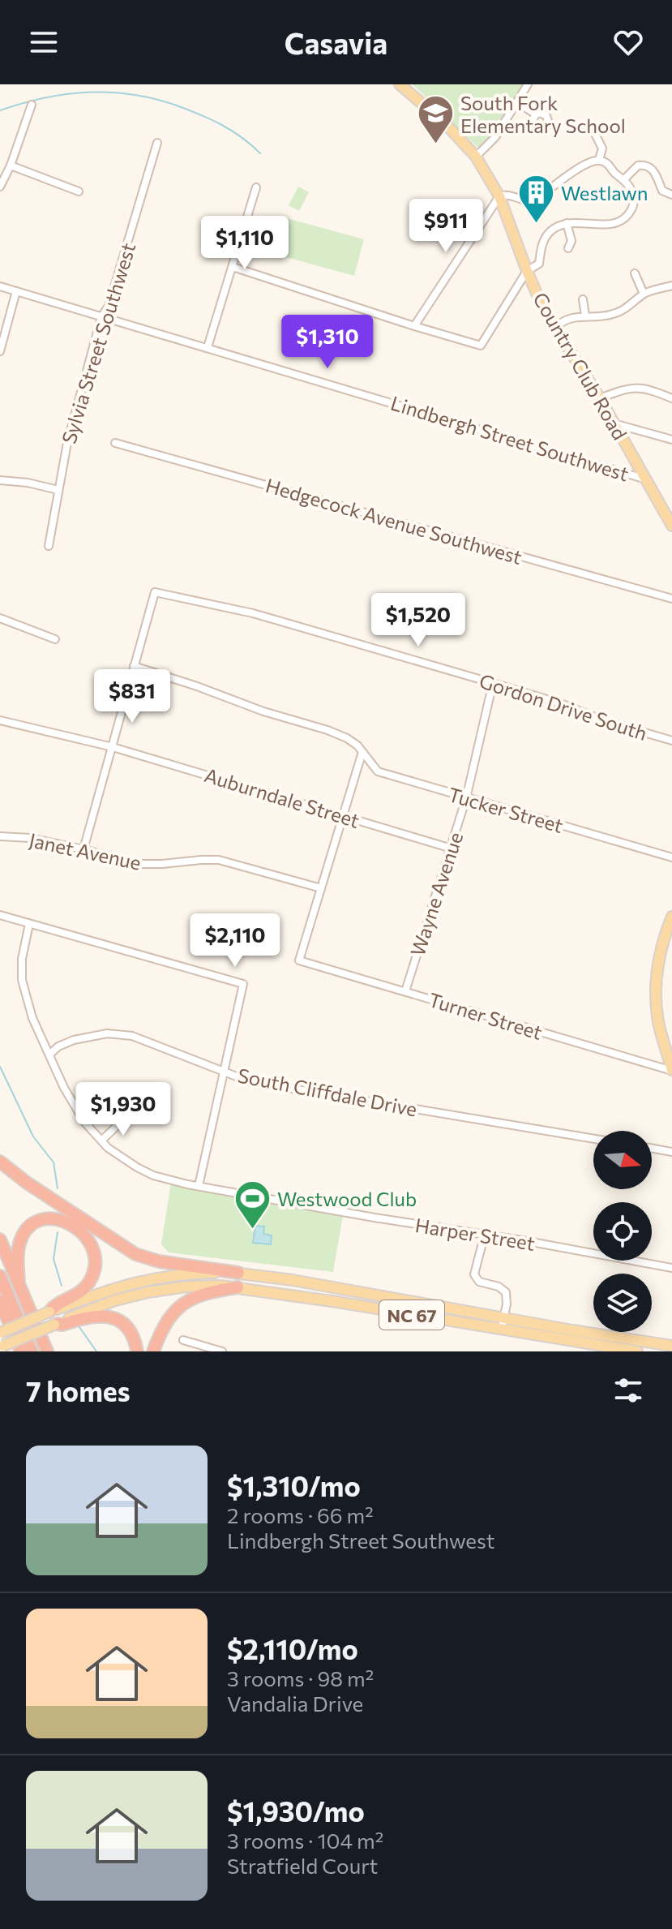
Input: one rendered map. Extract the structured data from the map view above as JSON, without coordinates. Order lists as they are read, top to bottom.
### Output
{
  "streets": {
    "main road": ["Country Club Road", "NC 67"],
    "street": [
      "Sylvia Street Southwest",
      "Lindbergh Street Southwest",
      "Hedgecock Avenue Southwest",
      "Gordon Drive South",
      "Auburndale Street",
      "Tucker Street",
      "Janet Avenue",
      "Wayne Avenue",
      "Turner Street",
      "South Cliffdale Drive",
      "Harper Street"
    ]
  },
  "crossings": [
    ["Sylvia Street Southwest", "Lindbergh Street Southwest"],
    ["Country Club Road", "Lindbergh Street Southwest"],
    ["Gordon Drive South", "Wayne Avenue"],
    ["Auburndale Street", "Wayne Avenue"],
    ["Tucker Street", "Wayne Avenue"],
    ["Janet Avenue", "Turner Street"],
    ["Wayne Avenue", "Turner Street"],
    ["South Cliffdale Drive", "Harper Street"]
  ],
  "places": {
    "school or university": ["South Fork Elementary School"],
    "building": ["Westlawn"],
    "sports": ["Westwood Club"]
  },
  "north": "right",
  "page": {
    "header": "Casavia",
    "price": [
      "$911",
      "$1,110",
      "$1,310",
      "$1,520",
      "$831",
      "$2,110",
      "$1,930"
    ],
    "heading": "7 homes",
    "list": [
      {
        "name": "$1,310/mo",
        "note": "2 rooms · 66 m² · Lindbergh Street Southwest"
      },
      {
        "name": "$2,110/mo",
        "note": "3 rooms · 98 m² · Vandalia Drive"
      },
      {
        "name": "$1,930/mo",
        "note": "3 rooms · 104 m² · Stratfield Court"
      }
    ]
  }
}
